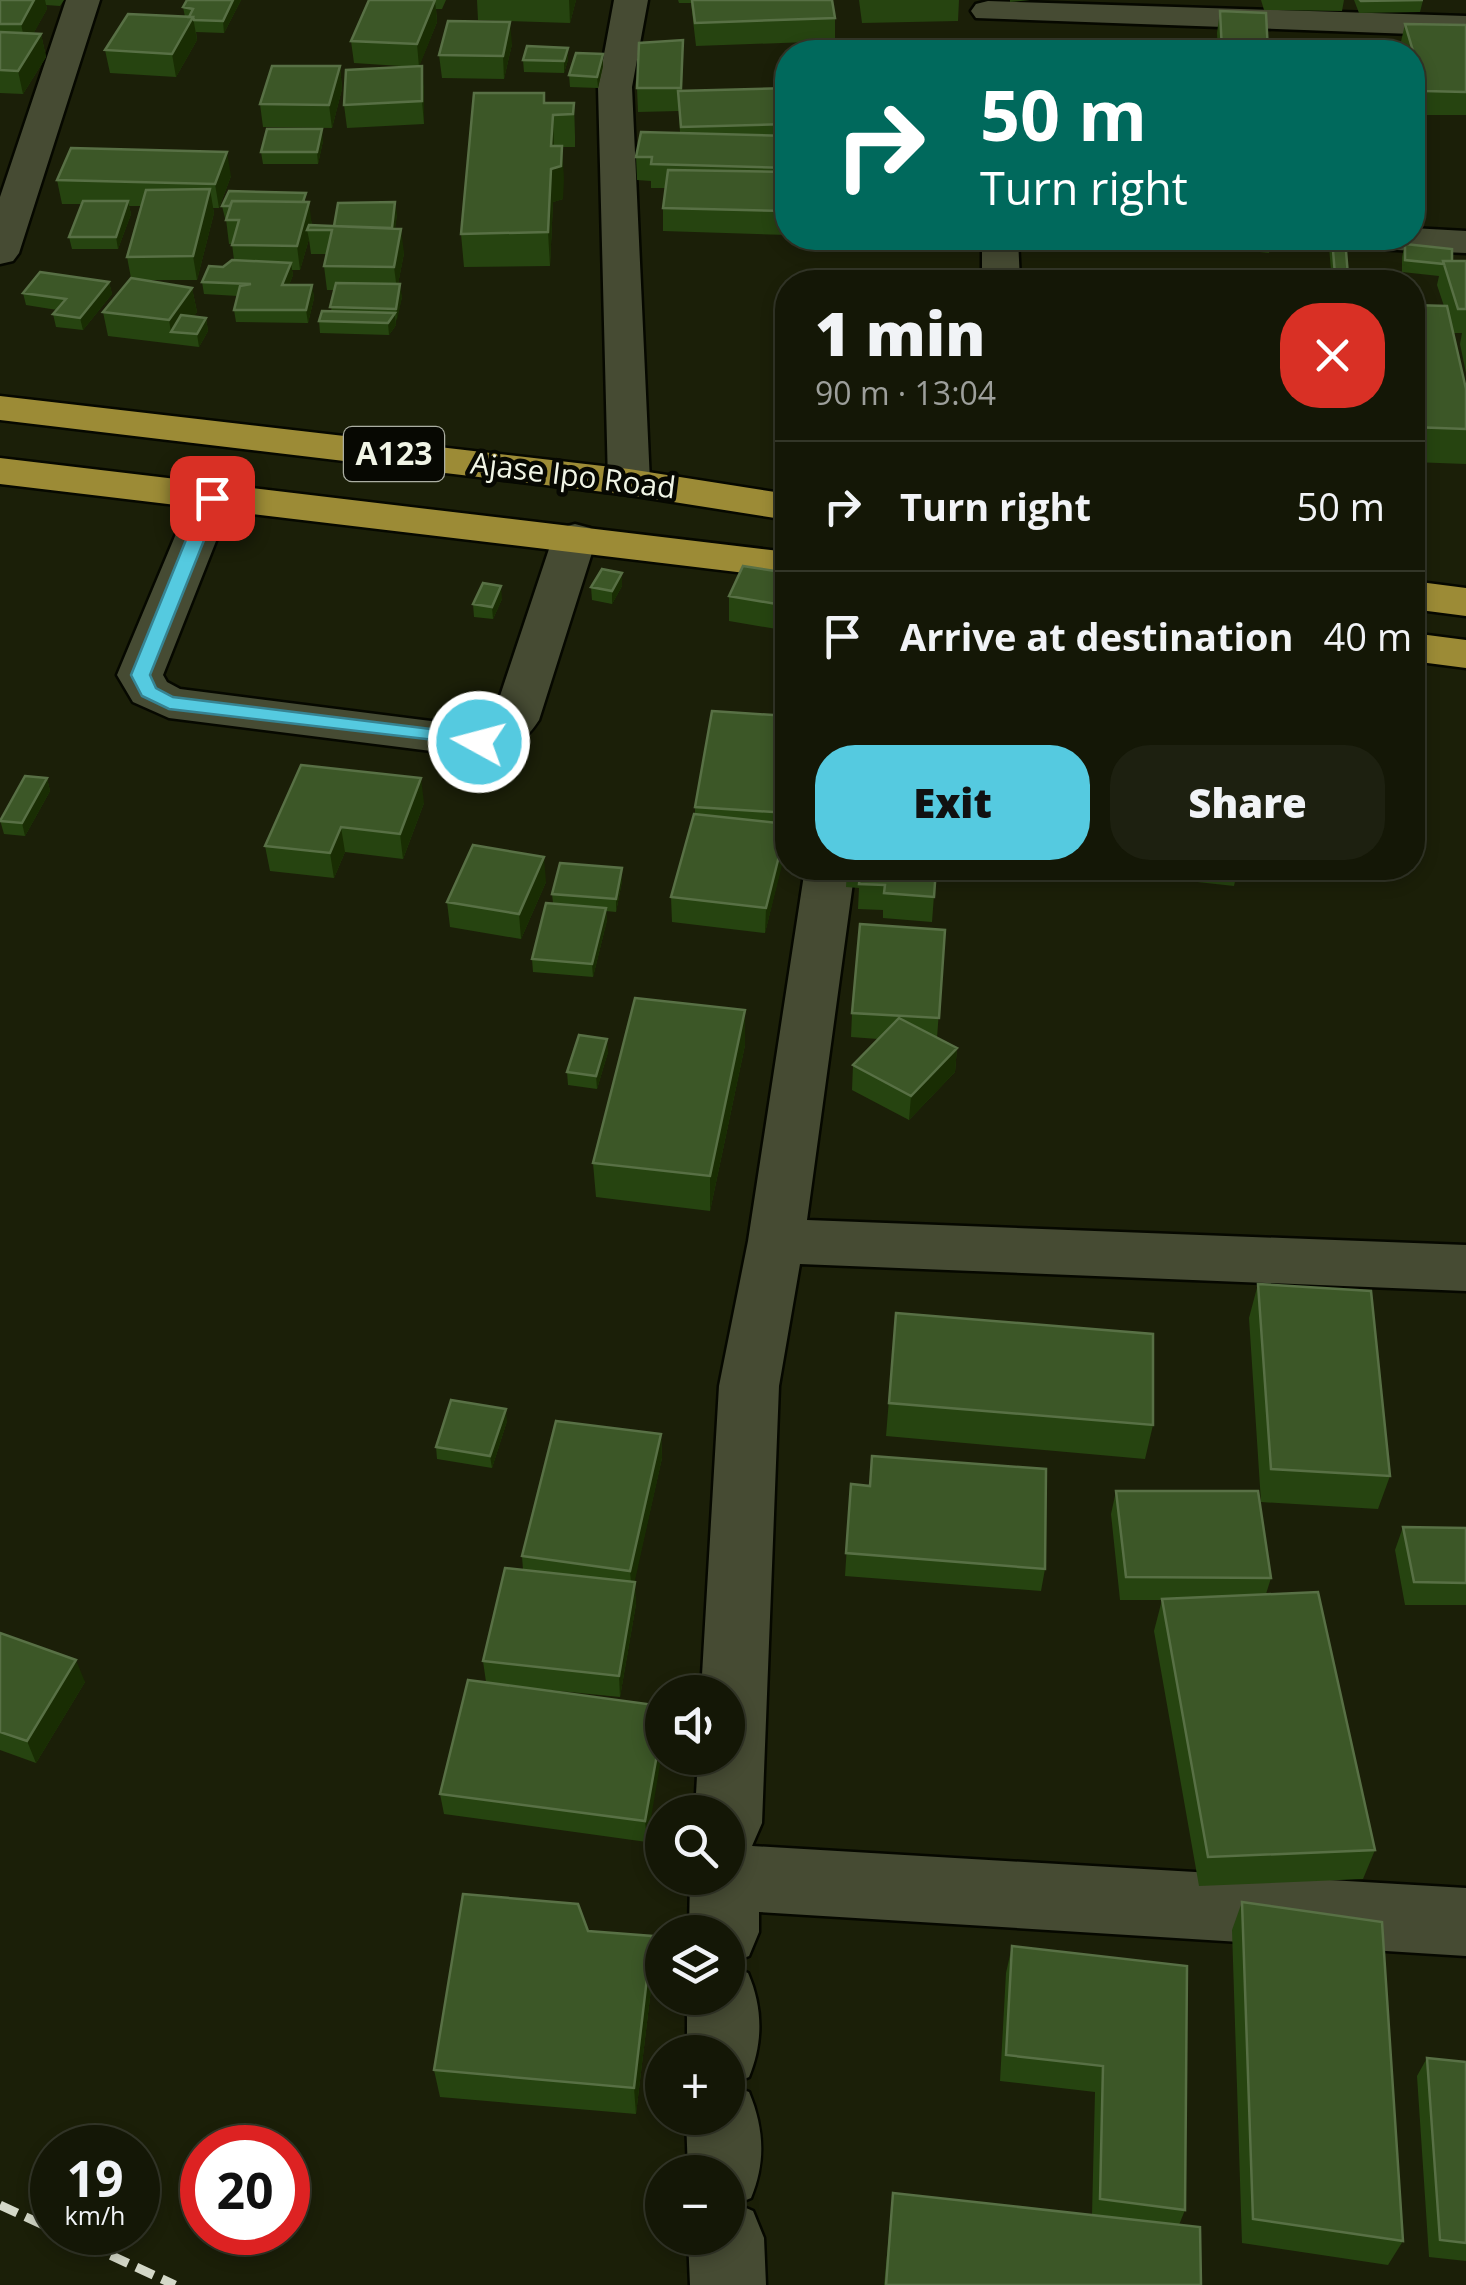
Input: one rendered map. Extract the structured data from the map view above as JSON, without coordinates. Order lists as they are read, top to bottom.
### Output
{
  "streets": {
    "highway": ["A123", "Ajase Ipo Road"]
  },
  "page": {
    "turn": ["50 m", "Turn right"],
    "heading": ["1 min", "90 m · 13:04"],
    "list": [
      {
        "name": "Turn right",
        "value": "50 m"
      },
      {
        "name": "Arrive at destination",
        "value": "40 m"
      }
    ],
    "buttons": ["Exit", "Share"],
    "map_buttons": ["+", "−"],
    "speed": "19 km/h",
    "limit": "20"
  }
}
